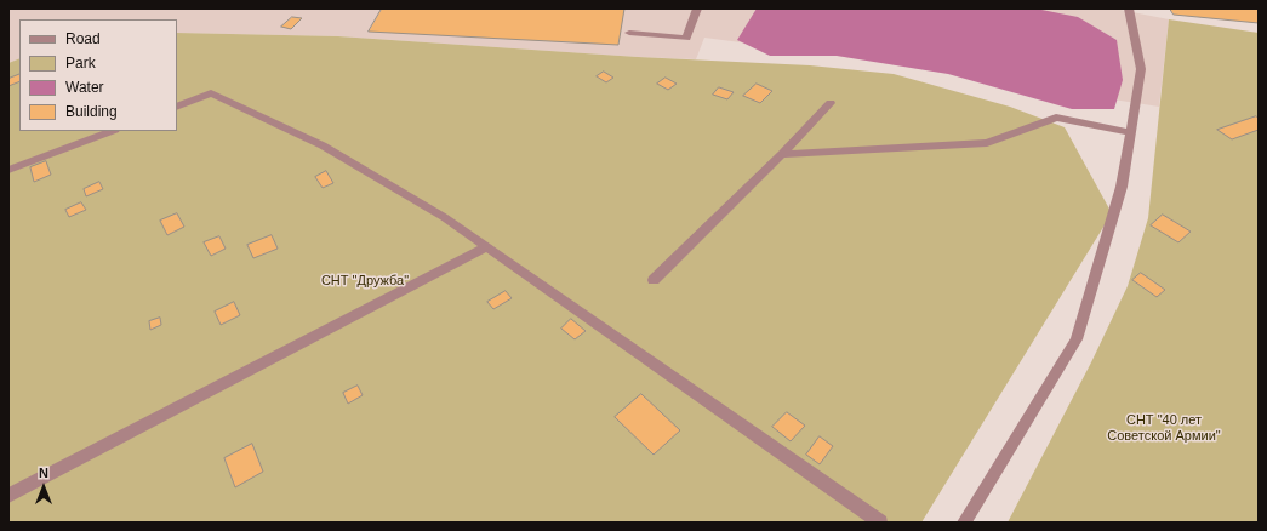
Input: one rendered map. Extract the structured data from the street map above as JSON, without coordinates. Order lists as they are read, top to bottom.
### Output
{
  "parks": ["СНТ \"Дружба\"", "СНТ \"40 лет Советской Армии\""],
  "legend": [
    "Road",
    "Park",
    "Water",
    "Building"
  ],
  "north": "top"
}
